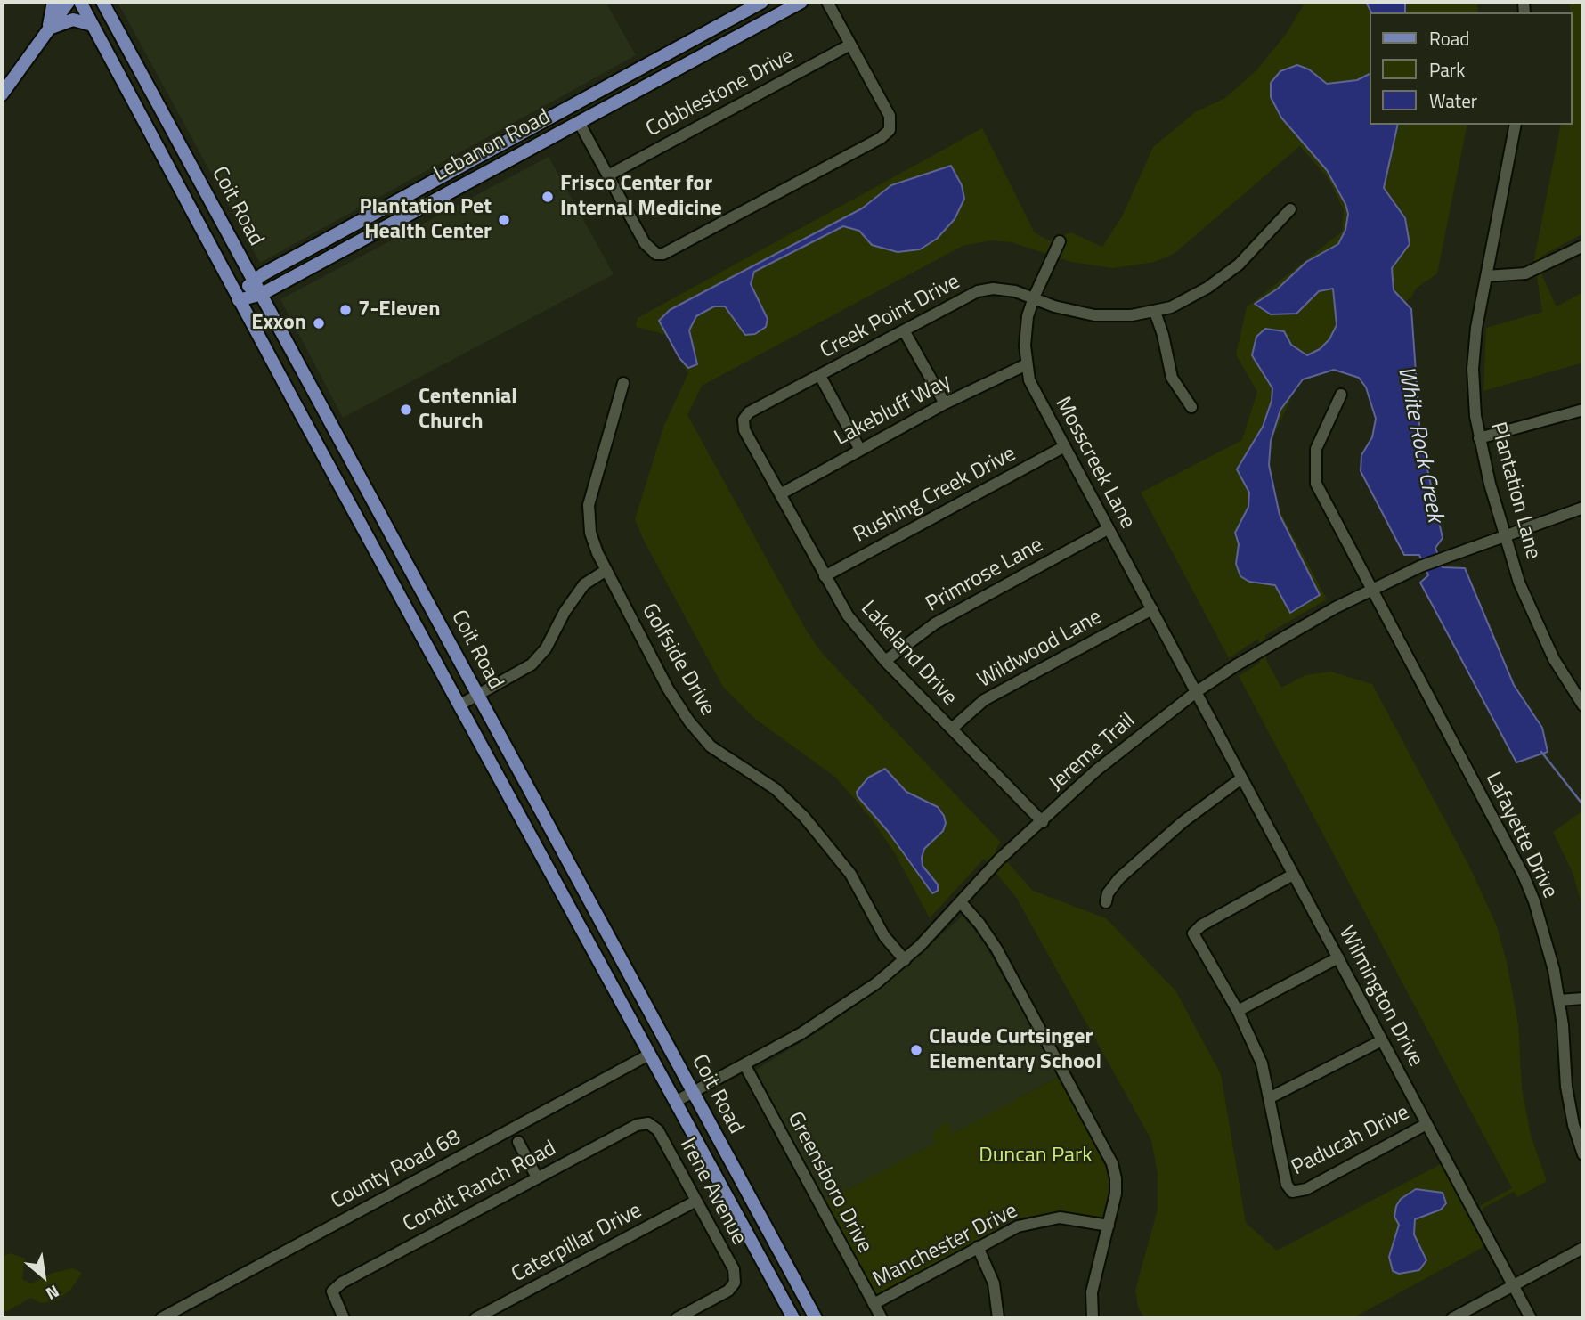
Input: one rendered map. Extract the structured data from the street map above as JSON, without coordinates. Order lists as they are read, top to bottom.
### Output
{
  "streets": {
    "main road": ["Lebanon Road", "Coit Road"],
    "street": [
      "Cobblestone Drive",
      "Creek Point Drive",
      "Lakebluff Way",
      "Mosscreek Lane",
      "Plantation Lane",
      "Rushing Creek Drive",
      "Primrose Lane",
      "Wildwood Lane",
      "Lakeland Drive",
      "Golfside Drive",
      "Jereme Trail",
      "Lafayette Drive",
      "Wilmington Drive",
      "Paducah Drive",
      "County Road 68",
      "Greensboro Drive",
      "Condit Ranch Road",
      "Irene Avenue",
      "Caterpillar Drive",
      "Manchester Drive"
    ]
  },
  "crossings": [
    ["Lebanon Road", "Coit Road"],
    ["Coit Road", "Jereme Trail"],
    ["Coit Road", "County Road 68"],
    ["Creek Point Drive", "Mosscreek Lane"],
    ["Creek Point Drive", "Lakeland Drive"],
    ["Lakebluff Way", "Mosscreek Lane"],
    ["Lakebluff Way", "Lakeland Drive"],
    ["Mosscreek Lane", "Rushing Creek Drive"],
    ["Mosscreek Lane", "Primrose Lane"],
    ["Mosscreek Lane", "Wildwood Lane"],
    ["Mosscreek Lane", "Jereme Trail"],
    ["Mosscreek Lane", "Wilmington Drive"],
    ["Plantation Lane", "Jereme Trail"],
    ["Rushing Creek Drive", "Lakeland Drive"],
    ["Primrose Lane", "Lakeland Drive"],
    ["Wildwood Lane", "Lakeland Drive"],
    ["Lakeland Drive", "Jereme Trail"],
    ["Golfside Drive", "Jereme Trail"],
    ["Jereme Trail", "Lafayette Drive"],
    ["Jereme Trail", "Wilmington Drive"],
    ["Jereme Trail", "Greensboro Drive"],
    ["Wilmington Drive", "Paducah Drive"],
    ["Greensboro Drive", "Manchester Drive"],
    ["Condit Ranch Road", "Irene Avenue"],
    ["Irene Avenue", "Caterpillar Drive"]
  ],
  "water": ["White Rock Creek"],
  "parks": ["Duncan Park"],
  "places": [
    "Frisco Center for Internal Medicine",
    "Plantation Pet Health Center",
    "7-Eleven",
    "Exxon",
    "Centennial Church",
    "Claude Curtsinger Elementary School"
  ],
  "legend": ["Road", "Park", "Water"],
  "north": "bottom right"
}
